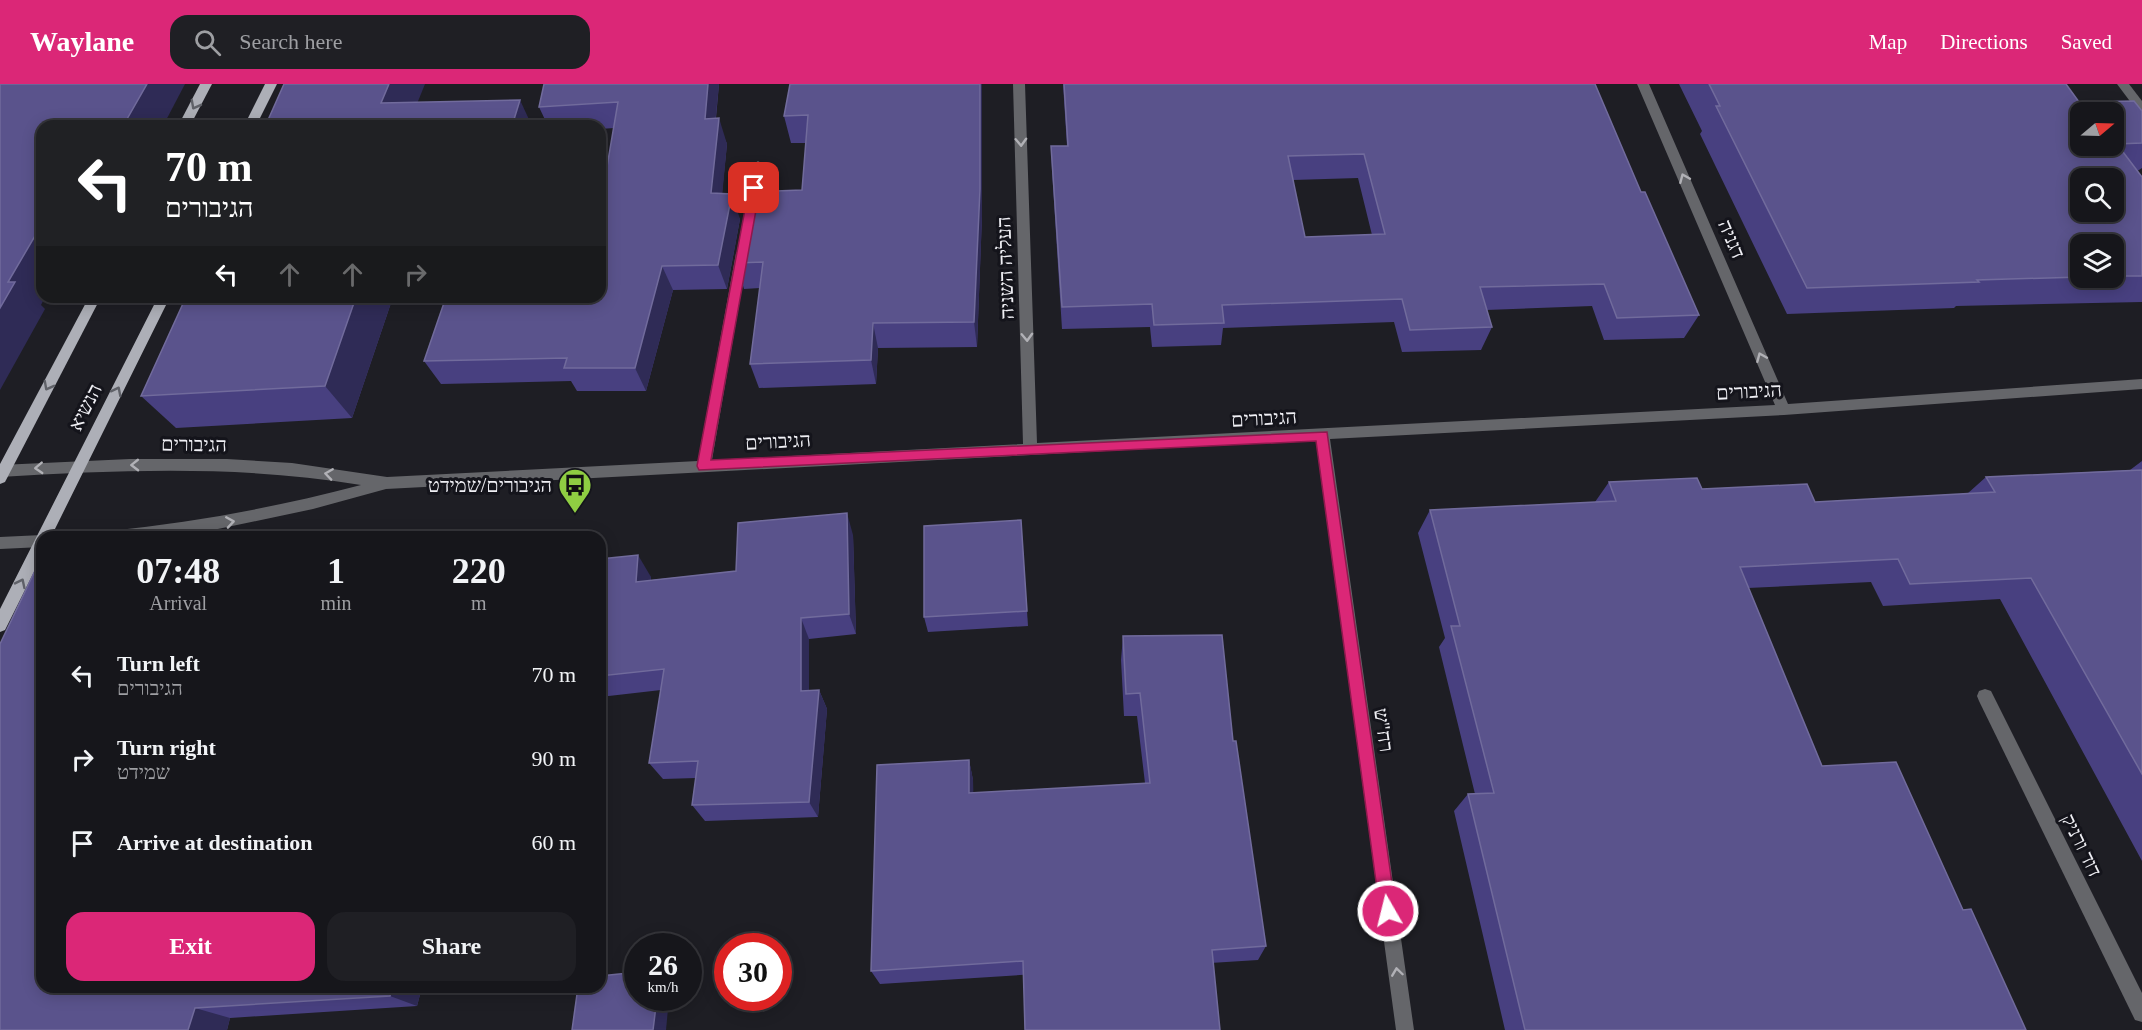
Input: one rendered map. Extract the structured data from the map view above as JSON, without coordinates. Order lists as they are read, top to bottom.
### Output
{
  "streets": {
    "main road": ["הנשיא"],
    "street": [
      "דגניה",
      "העליה השניה",
      "הגיבורים",
      "רח\"ש",
      "דוד ורניק"
    ]
  },
  "crossings": [
    ["דגניה", "הגיבורים"],
    ["העליה השניה", "הגיבורים"],
    ["הגיבורים", "הנשיא"],
    ["הגיבורים", "רח\"ש"]
  ],
  "one_way": ["דגניה", "העליה השניה", "רח\"ש"],
  "places": {
    "bus stop": ["הגיבורים/שמידט"]
  },
  "north": "right",
  "page": {
    "header": "Waylane",
    "search": "Search here",
    "nav": ["Map", "Directions", "Saved"],
    "turn": ["70 m", "הגיבורים"],
    "eta": [
      "07:48",
      "Arrival",
      "1",
      "min",
      "220",
      "m"
    ],
    "list": [
      {
        "name": "Turn left",
        "note": "הגיבורים",
        "value": "70 m"
      },
      {
        "name": "Turn right",
        "note": "שמידט",
        "value": "90 m"
      },
      {
        "name": "Arrive at destination",
        "value": "60 m"
      }
    ],
    "buttons": ["Exit", "Share"],
    "speed": "26 km/h",
    "limit": "30"
  }
}
